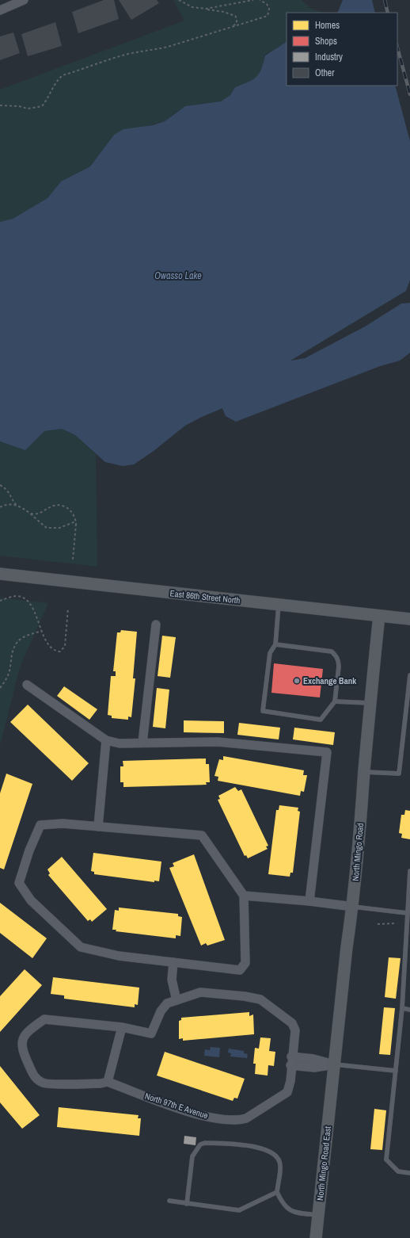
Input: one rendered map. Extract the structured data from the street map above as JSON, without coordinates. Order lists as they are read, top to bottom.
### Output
{
  "streets": {
    "street": [
      "East 86th Street North",
      "North Mingo Road",
      "North 97th E Avenue",
      "North Mingo Road East"
    ]
  },
  "crossings": [
    ["East 86th Street North", "North Mingo Road"],
    ["North Mingo Road", "North Mingo Road East"]
  ],
  "water": ["Owasso Lake"],
  "places": ["Exchange Bank"],
  "legend": [
    "Homes",
    "Shops",
    "Industry",
    "Other"
  ]
}
